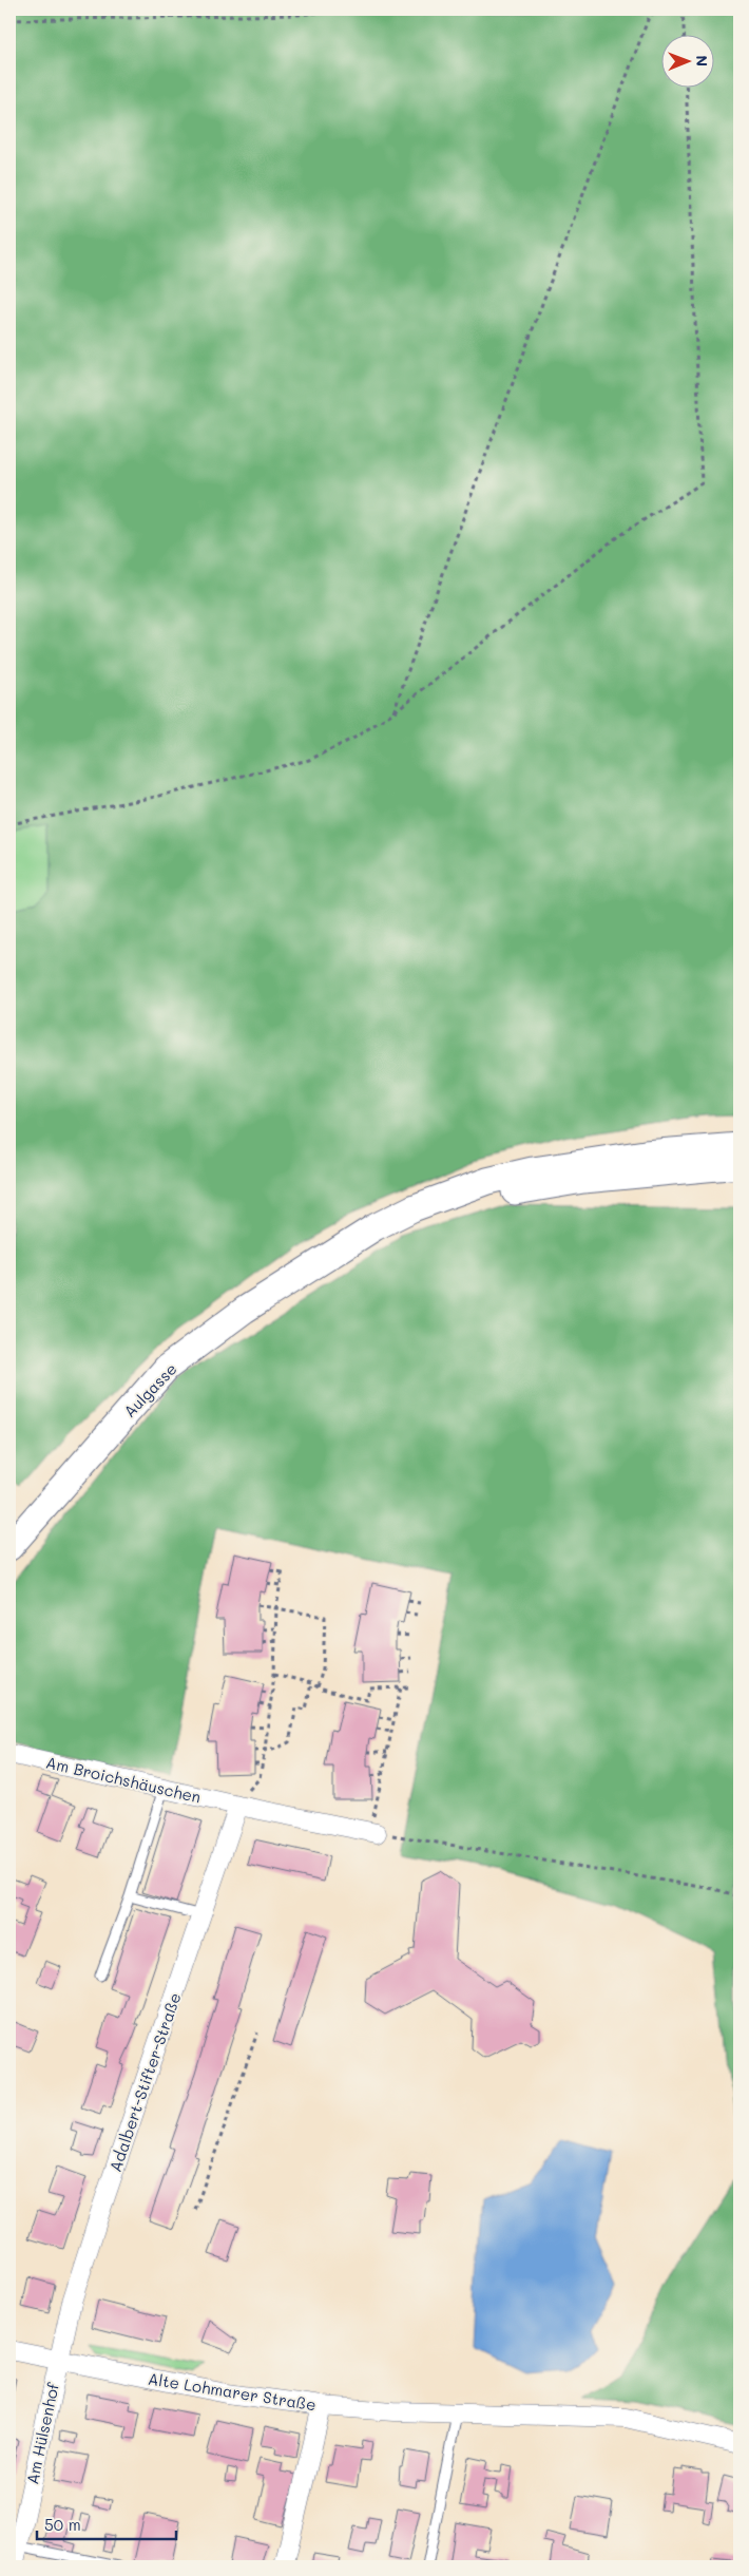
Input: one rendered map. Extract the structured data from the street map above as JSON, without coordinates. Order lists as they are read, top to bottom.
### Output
{
  "streets": {
    "main road": ["Aulgasse"],
    "street": [
      "Am Broichshäuschen",
      "Adalbert-Stifter-Straße",
      "Alte Lohmarer Straße",
      "Am Hülsenhof"
    ]
  },
  "crossings": [
    ["Am Broichshäuschen", "Adalbert-Stifter-Straße"],
    ["Adalbert-Stifter-Straße", "Alte Lohmarer Straße"],
    ["Adalbert-Stifter-Straße", "Am Hülsenhof"],
    ["Alte Lohmarer Straße", "Am Hülsenhof"]
  ],
  "scale_bar": "50 m",
  "north": "right"
}
